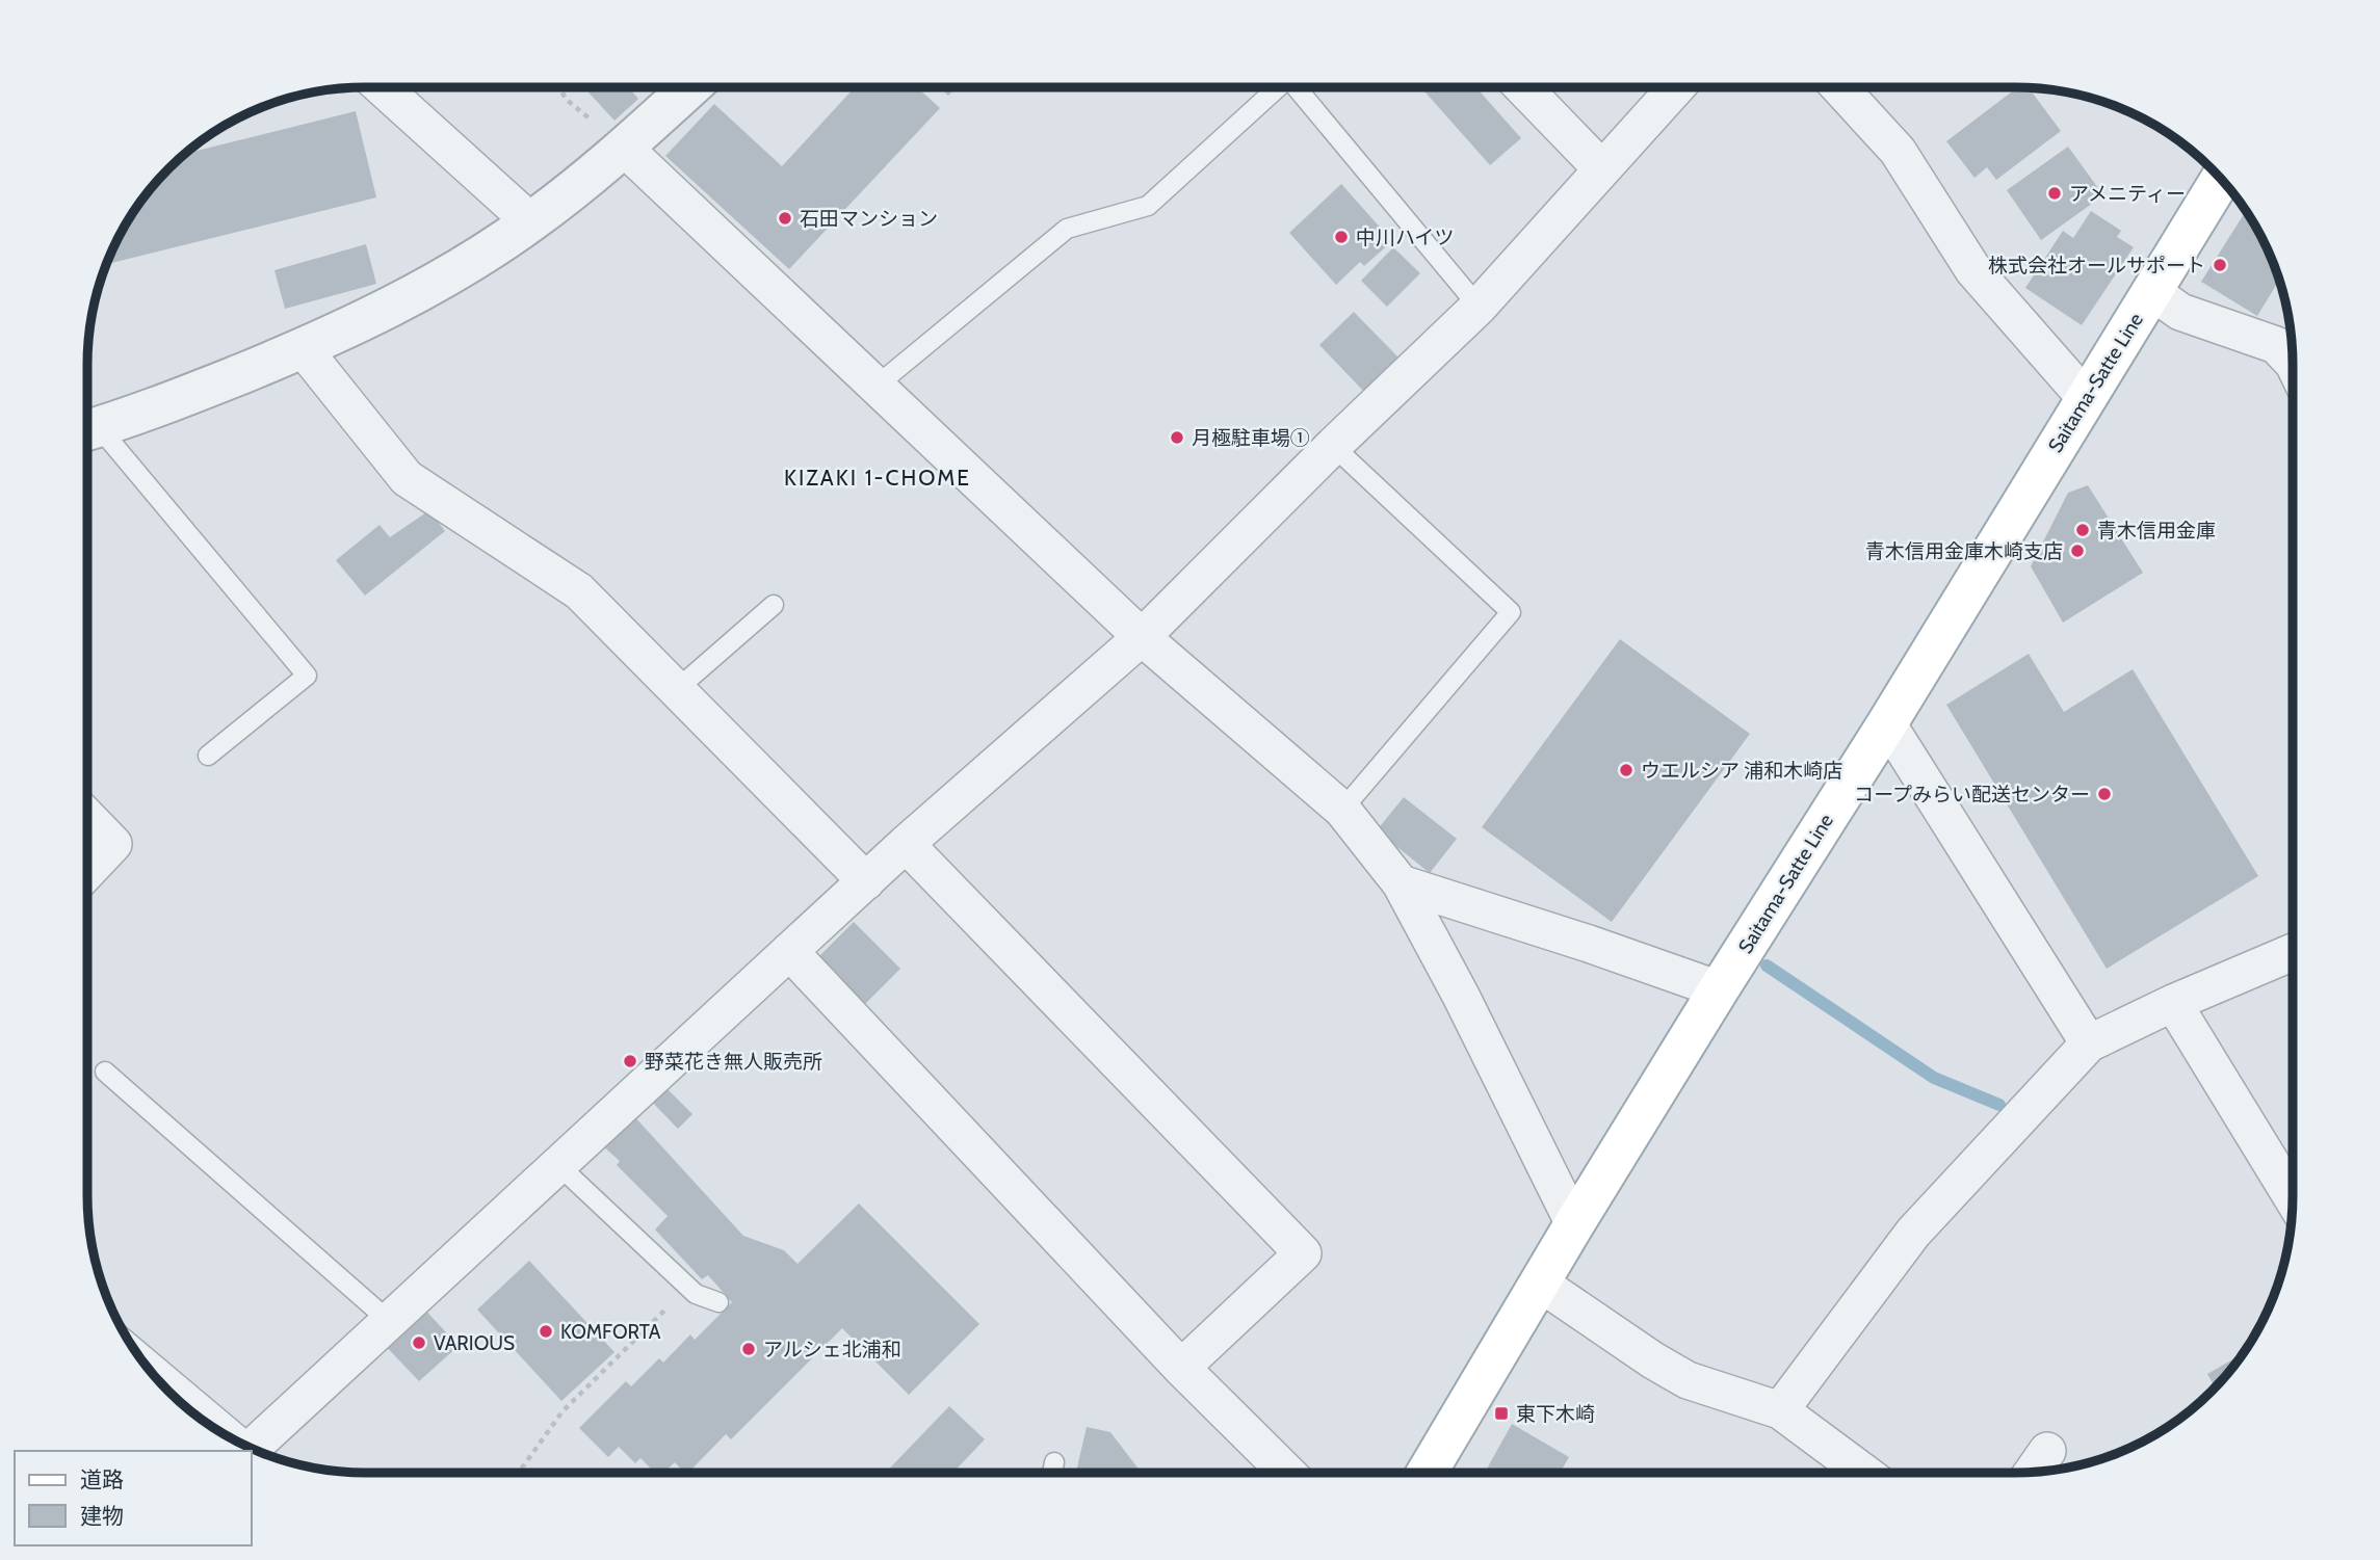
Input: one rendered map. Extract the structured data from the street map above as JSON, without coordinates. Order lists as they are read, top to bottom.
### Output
{
  "streets": {
    "main road": ["Saitama-Satte Line"]
  },
  "districts": ["KIZAKI 1-CHOME"],
  "places": {
    "other": [
      "アメニティー",
      "石田マンション",
      "中川ハイツ",
      "株式会社オールサポート",
      "月極駐車場①",
      "青木信用金庫",
      "青木信用金庫木崎支店",
      "ウエルシア 浦和木崎店",
      "コープみらい配送センター",
      "野菜花き無人販売所",
      "KOMFORTA",
      "VARIOUS",
      "アルシェ北浦和"
    ],
    "transit": ["東下木崎"]
  },
  "legend": ["道路", "建物"]
}
